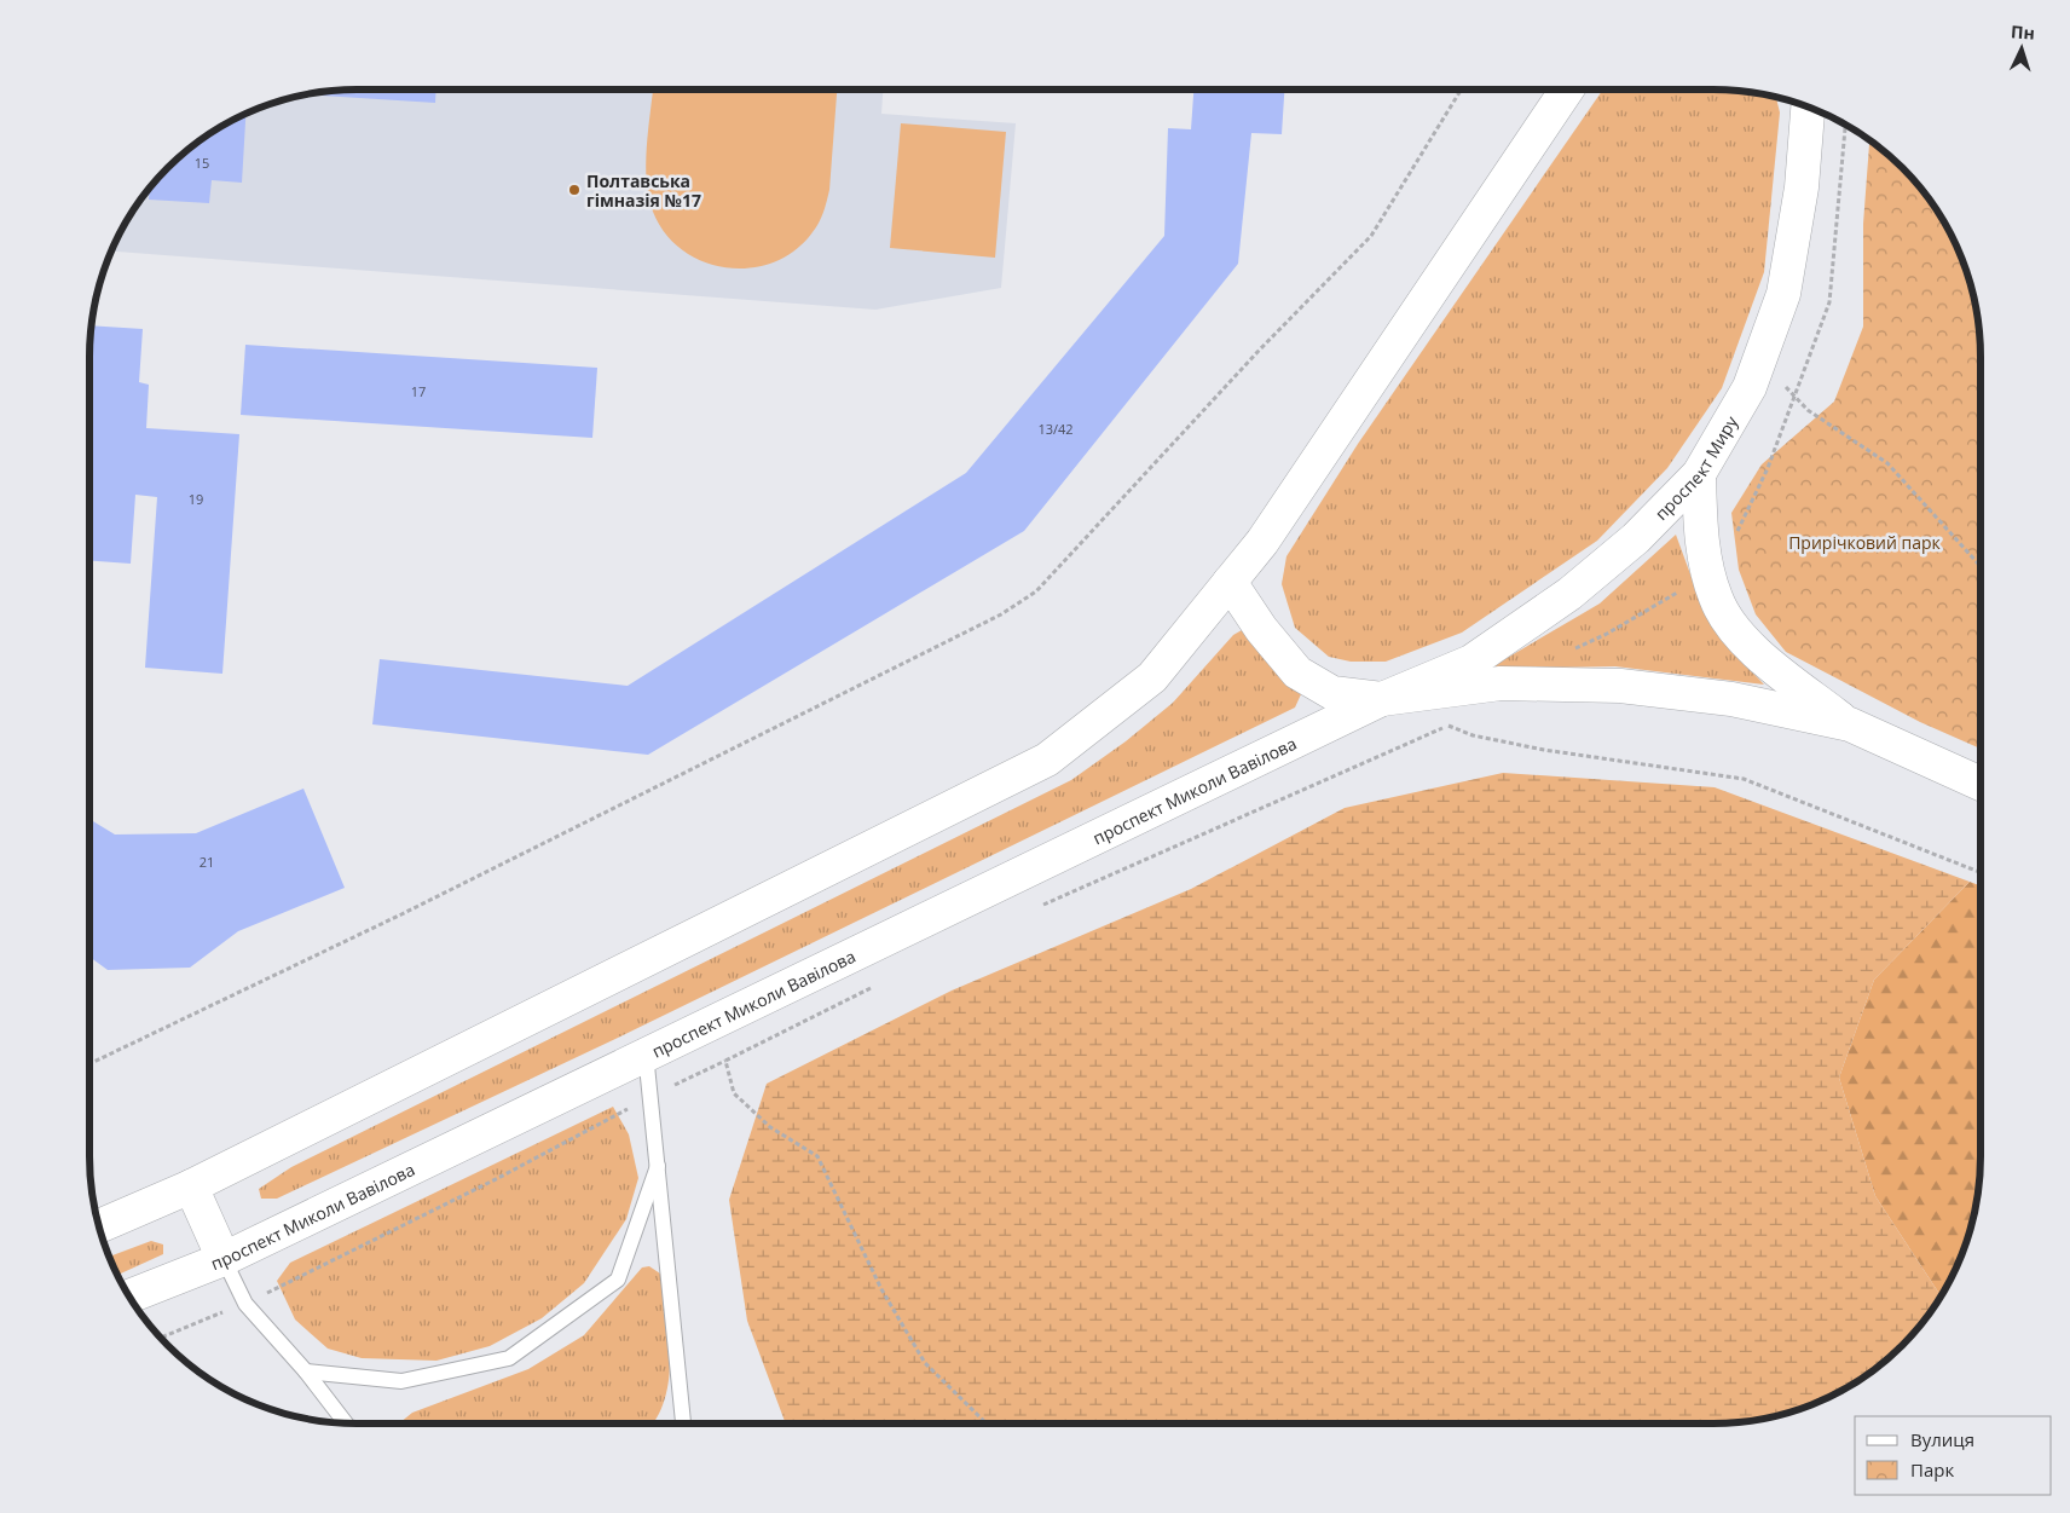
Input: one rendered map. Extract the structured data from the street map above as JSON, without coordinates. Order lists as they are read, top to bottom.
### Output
{
  "streets": {
    "main road": ["проспект Миру", "проспект Миколи Вавілова"]
  },
  "crossings": [
    ["проспект Миру", "проспект Миколи Вавілова"]
  ],
  "parks": ["Прирічковий парк"],
  "places": ["Полтавська гімназія №17"],
  "house_numbers": [
    "15",
    "17",
    "13/42",
    "19",
    "21"
  ],
  "legend": ["Вулиця", "Парк"],
  "north": "top"
}
